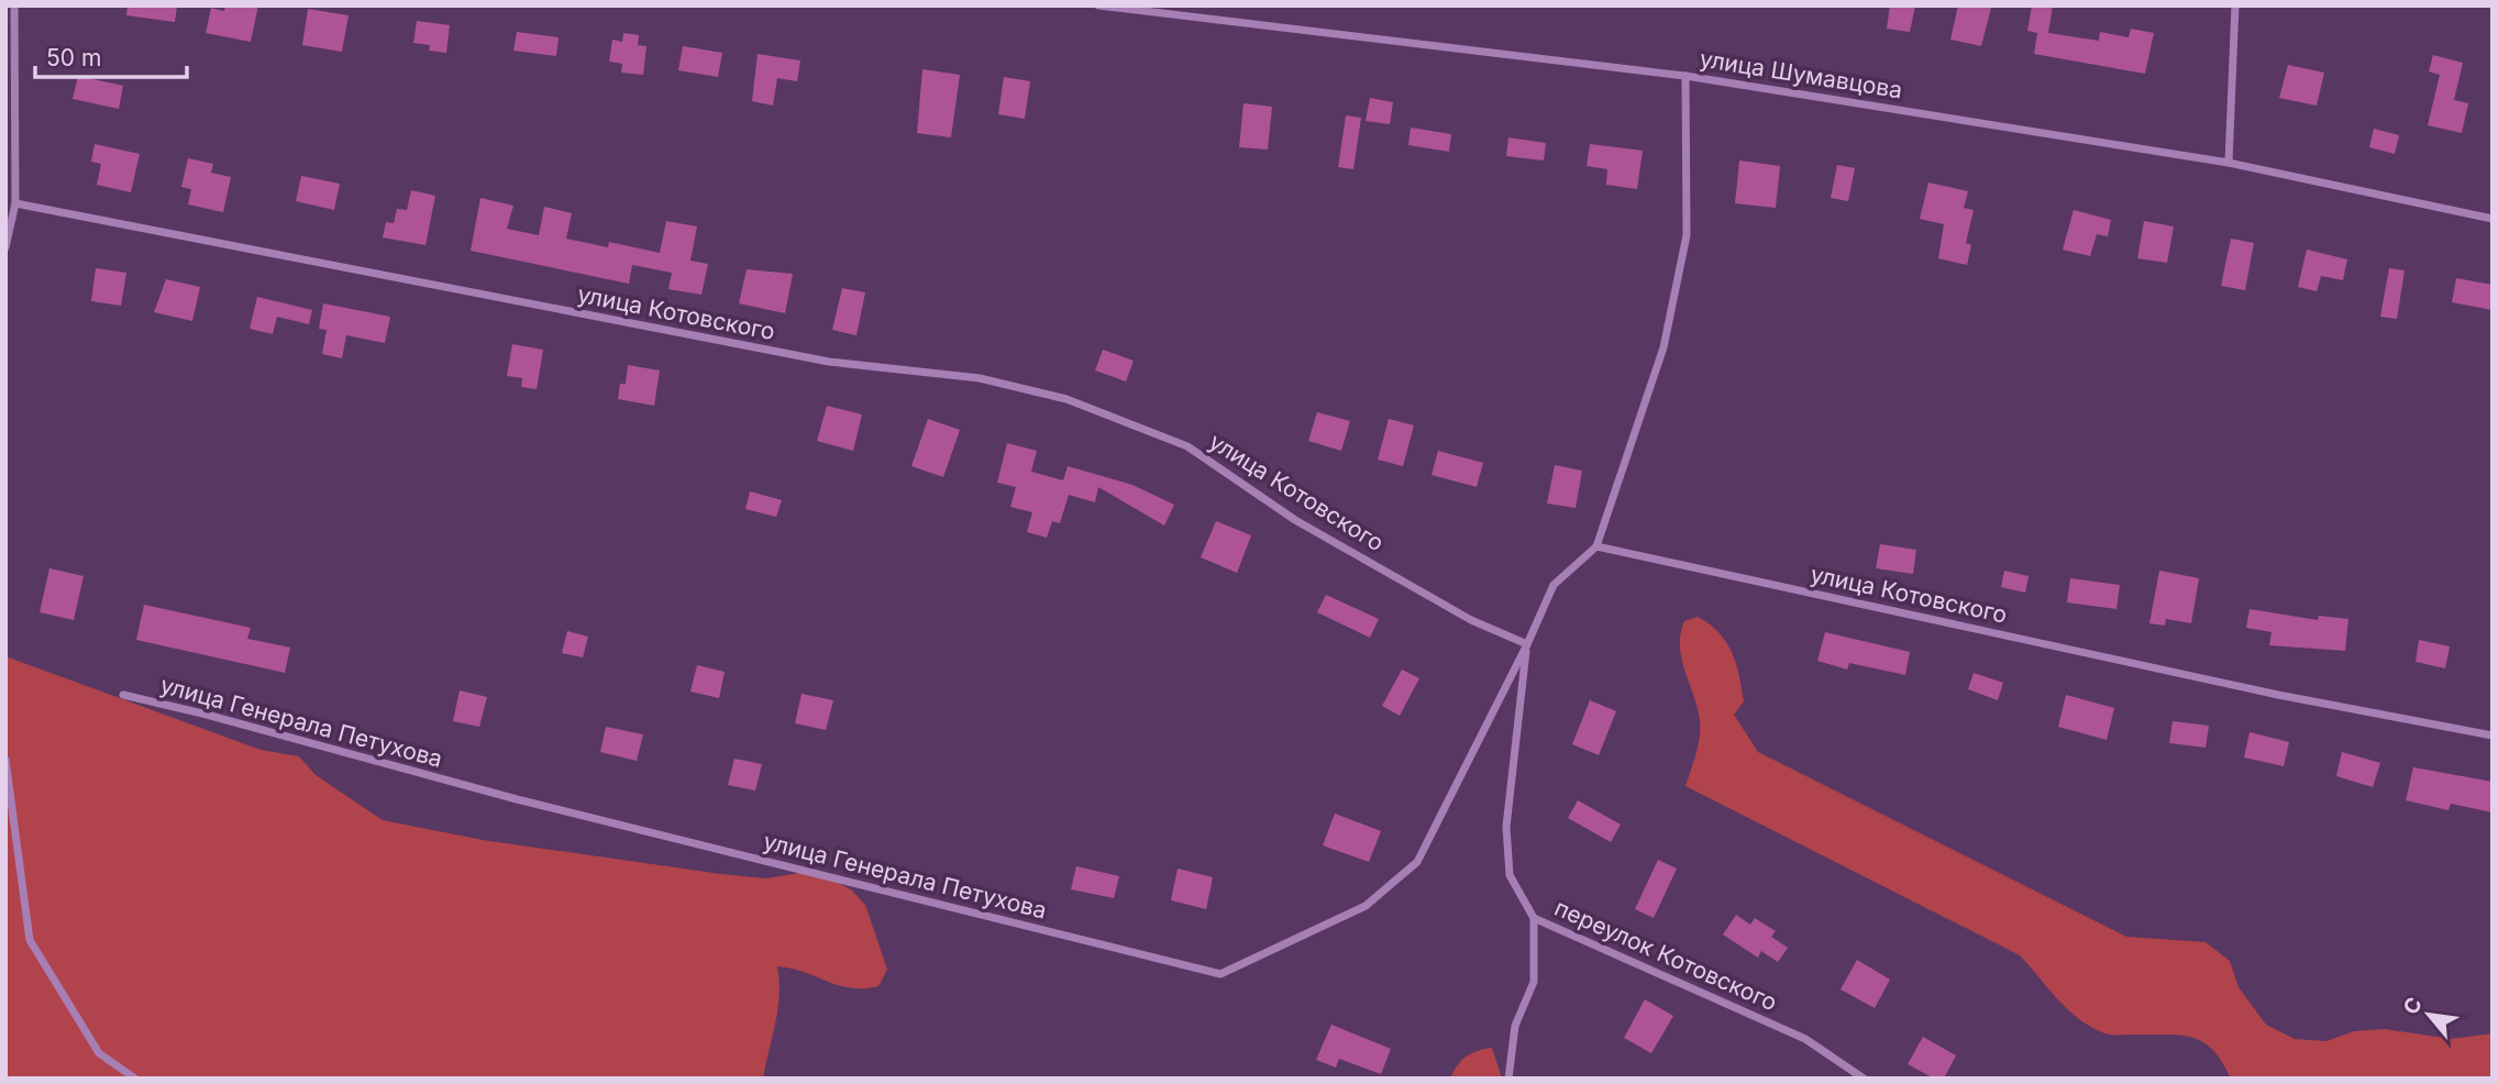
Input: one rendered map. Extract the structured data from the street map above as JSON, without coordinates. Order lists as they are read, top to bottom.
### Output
{
  "streets": {
    "street": [
      "улица Шумавцова",
      "улица Котовского",
      "улица Генерала Петухова",
      "переулок Котовского"
    ]
  },
  "crossings": [
    ["улица Котовского", "улица Генерала Петухова"],
    ["улица Котовского", "переулок Котовского"],
    ["улица Генерала Петухова", "переулок Котовского"]
  ],
  "scale_bar": "50 m",
  "north": "top left"
}
